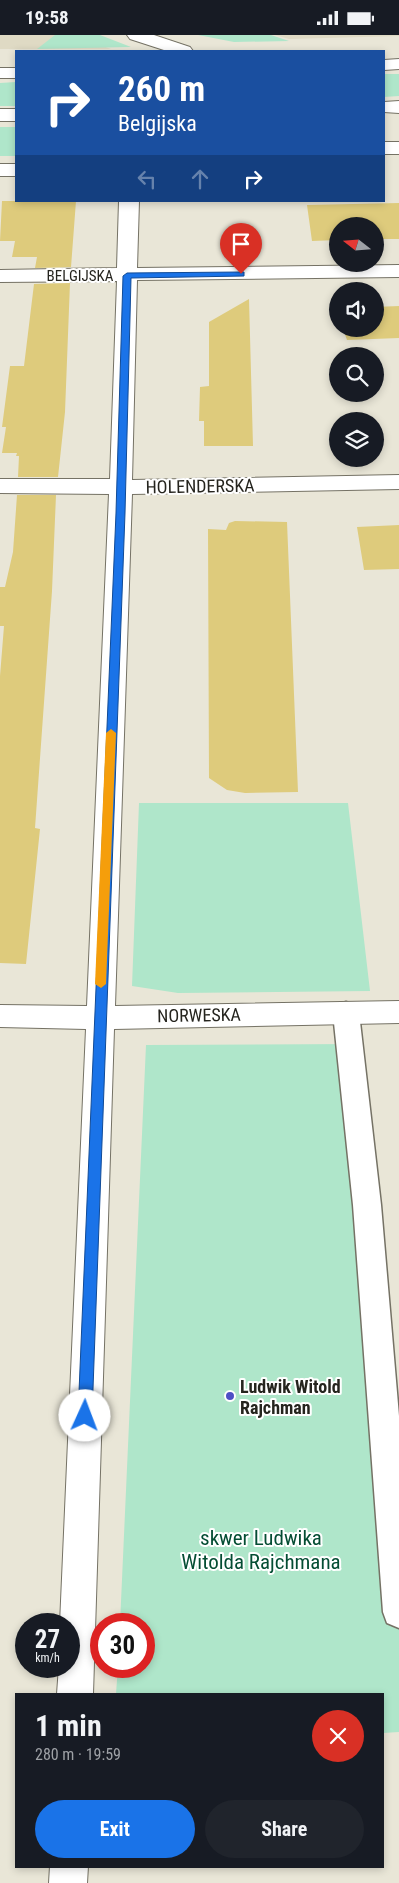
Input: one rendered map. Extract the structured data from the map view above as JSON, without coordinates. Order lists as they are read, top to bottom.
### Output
{
  "streets": {
    "street": ["BELGIJSKA", "HOLENDERSKA", "NORWESKA"]
  },
  "parks": ["skwer Ludwika Witolda Rajchmana"],
  "places": ["Ludwik Witold Rajchman"],
  "north": "left",
  "page": {
    "status": "19:58",
    "turn": ["260 m", "Belgijska"],
    "speed": "27 km/h",
    "limit": "30",
    "heading": ["1 min", "280 m · 19:59"],
    "buttons": ["Exit", "Share"]
  }
}
